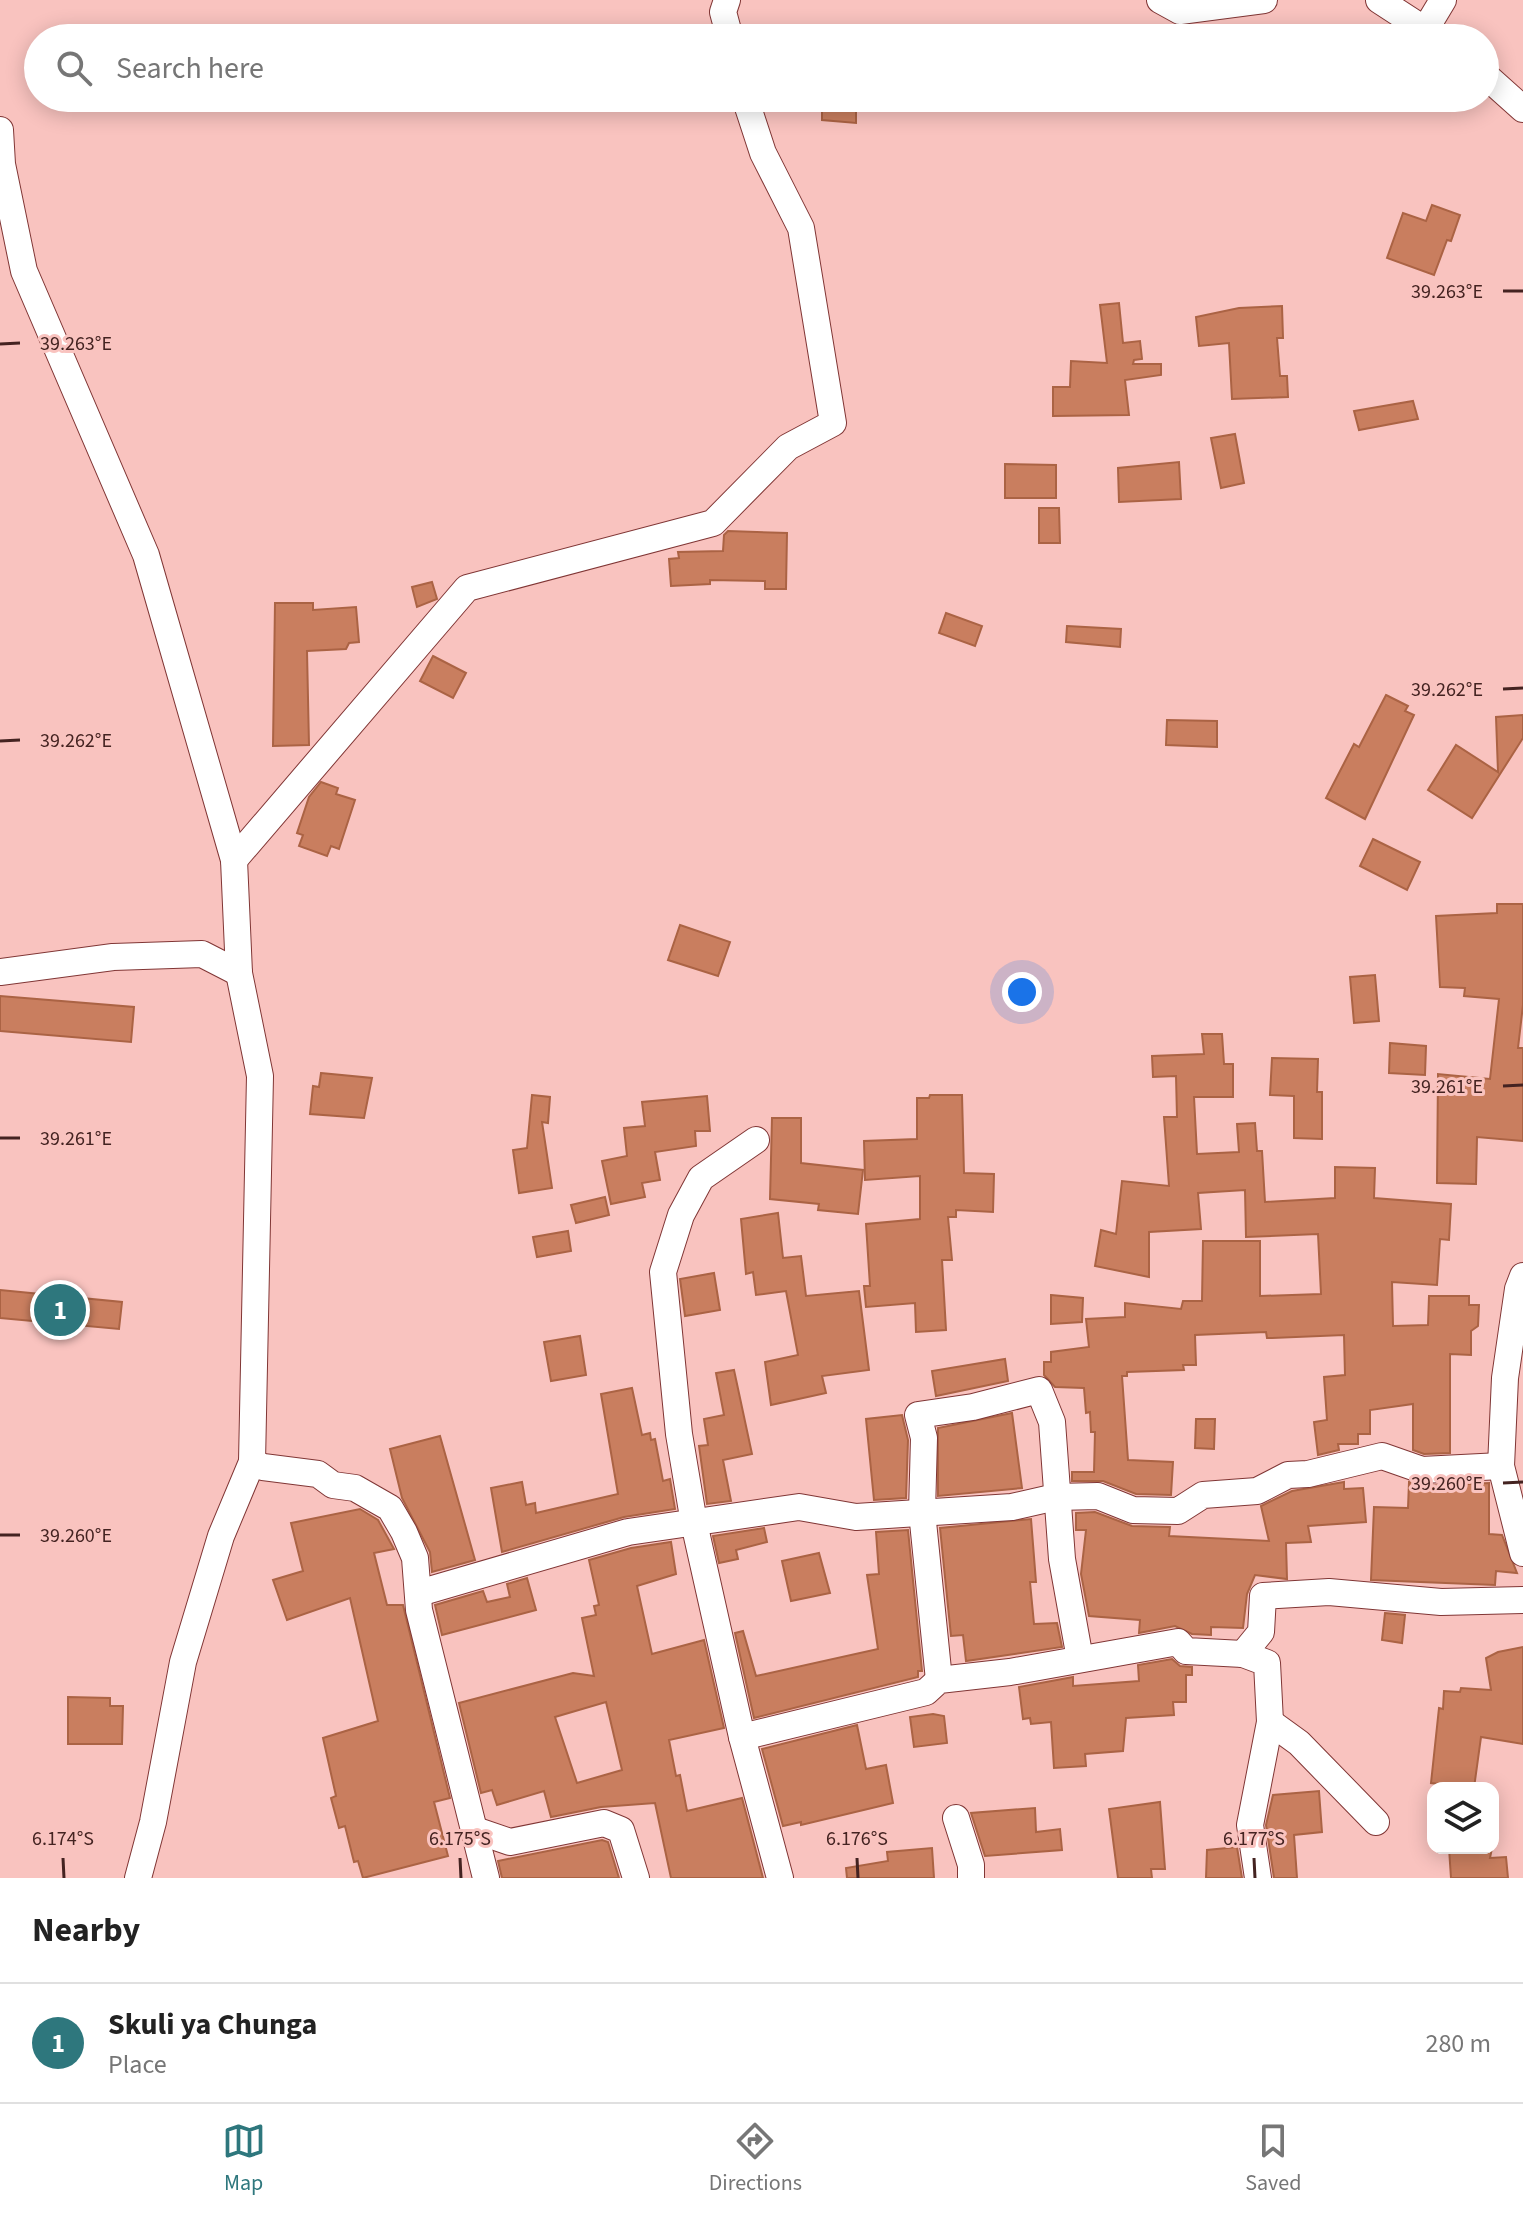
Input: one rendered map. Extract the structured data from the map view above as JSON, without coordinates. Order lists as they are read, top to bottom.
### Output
{
  "page": {
    "search": "Search here",
    "pins": "1",
    "heading": "Nearby",
    "list": [
      {
        "mark": "1",
        "name": "Skuli ya Chunga",
        "note": "Place",
        "value": "280 m"
      }
    ],
    "nav": ["Map", "Directions", "Saved"]
  },
  "coordinates": [
    "39.263°E",
    "39.262°E",
    "39.261°E",
    "39.260°E",
    "6.174°S",
    "6.175°S",
    "6.176°S",
    "6.177°S"
  ]
}
